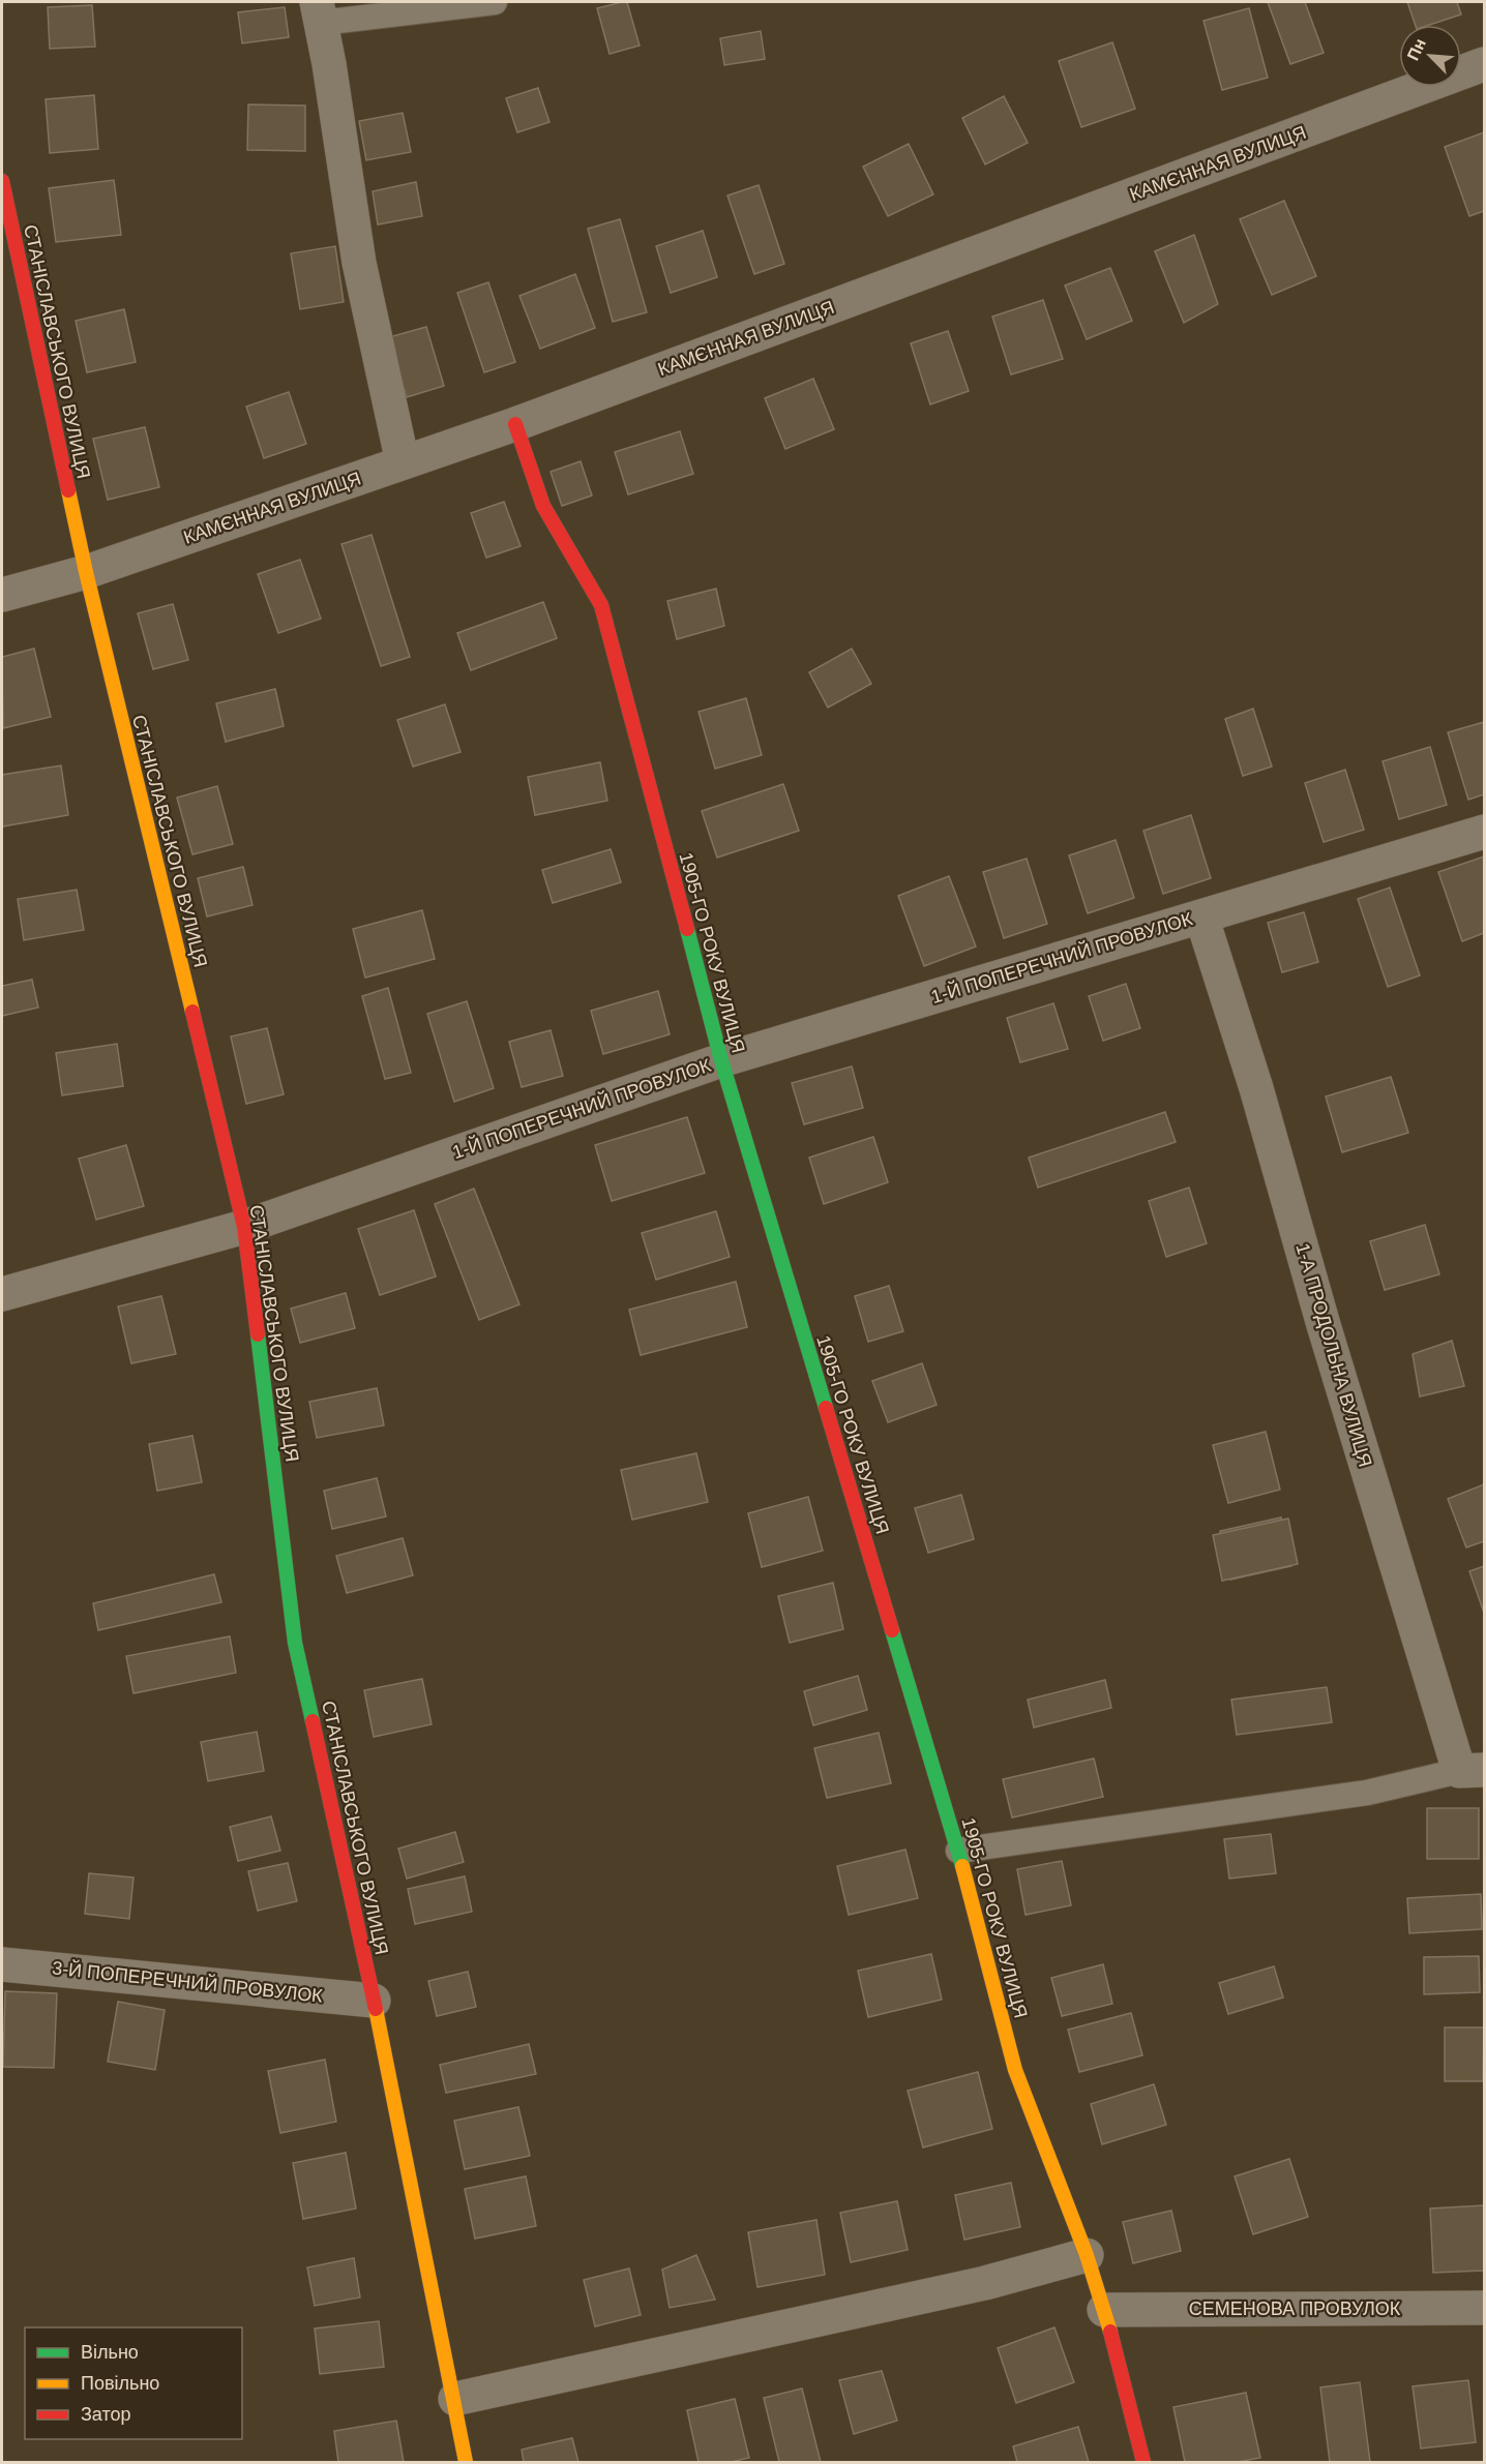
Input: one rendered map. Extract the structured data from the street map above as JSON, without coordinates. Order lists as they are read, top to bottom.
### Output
{
  "streets": {
    "street": [
      "КАМЄННАЯ ВУЛИЦЯ",
      "СТАНІСЛАВСЬКОГО ВУЛИЦЯ",
      "1905-ГО РОКУ ВУЛИЦЯ",
      "1-Й ПОПЕРЕЧНИЙ ПРОВУЛОК",
      "1-А ПРОДОЛЬНА ВУЛИЦЯ",
      "3-Й ПОПЕРЕЧНИЙ ПРОВУЛОК",
      "СЕМЕНОВА ПРОВУЛОК"
    ]
  },
  "crossings": [
    ["КАМЄННАЯ ВУЛИЦЯ", "СТАНІСЛАВСЬКОГО ВУЛИЦЯ"],
    ["КАМЄННАЯ ВУЛИЦЯ", "1905-ГО РОКУ ВУЛИЦЯ"],
    ["СТАНІСЛАВСЬКОГО ВУЛИЦЯ", "1-Й ПОПЕРЕЧНИЙ ПРОВУЛОК"],
    ["СТАНІСЛАВСЬКОГО ВУЛИЦЯ", "3-Й ПОПЕРЕЧНИЙ ПРОВУЛОК"],
    ["1905-ГО РОКУ ВУЛИЦЯ", "1-Й ПОПЕРЕЧНИЙ ПРОВУЛОК"],
    ["1905-ГО РОКУ ВУЛИЦЯ", "СЕМЕНОВА ПРОВУЛОК"],
    ["1-Й ПОПЕРЕЧНИЙ ПРОВУЛОК", "1-А ПРОДОЛЬНА ВУЛИЦЯ"]
  ],
  "legend": ["Вільно", "Повільно", "Затор"],
  "north": "top left"
}
